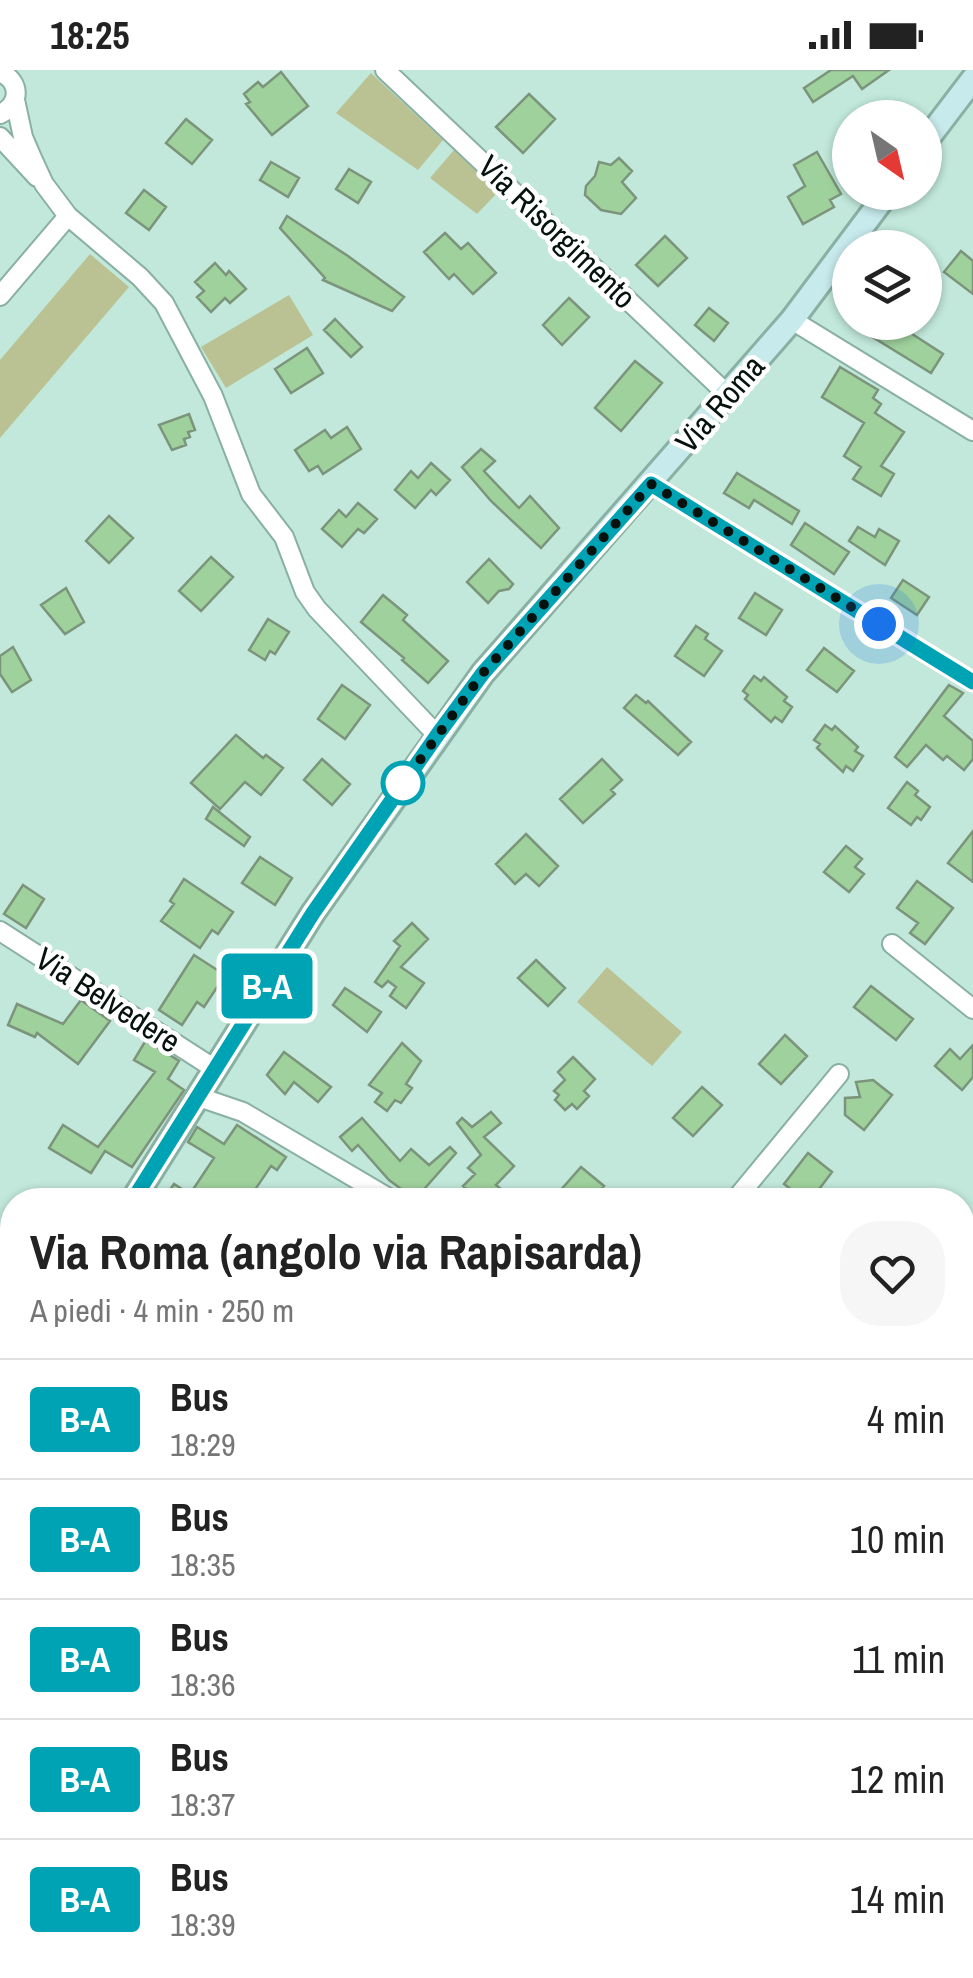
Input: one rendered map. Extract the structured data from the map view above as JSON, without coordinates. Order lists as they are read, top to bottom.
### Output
{
  "streets": {
    "main road": ["Via Roma"],
    "street": ["Via Risorgimento", "Via Belvedere"]
  },
  "crossings": [
    ["Via Risorgimento", "Via Roma"],
    ["Via Roma", "Via Belvedere"]
  ],
  "lines": ["bus line B-A"],
  "north": "bottom right",
  "page": {
    "status": "18:25",
    "on_map": "B-A",
    "heading": ["Via Roma (angolo via Rapisarda)", "A piedi · 4 min · 250 m"],
    "list": [
      {
        "mark": "B-A",
        "name": "Bus",
        "note": "18:29",
        "value": "4 min"
      },
      {
        "mark": "B-A",
        "name": "Bus",
        "note": "18:35",
        "value": "10 min"
      },
      {
        "mark": "B-A",
        "name": "Bus",
        "note": "18:36",
        "value": "11 min"
      },
      {
        "mark": "B-A",
        "name": "Bus",
        "note": "18:37",
        "value": "12 min"
      },
      {
        "mark": "B-A",
        "name": "Bus",
        "note": "18:39",
        "value": "14 min"
      }
    ]
  }
}
